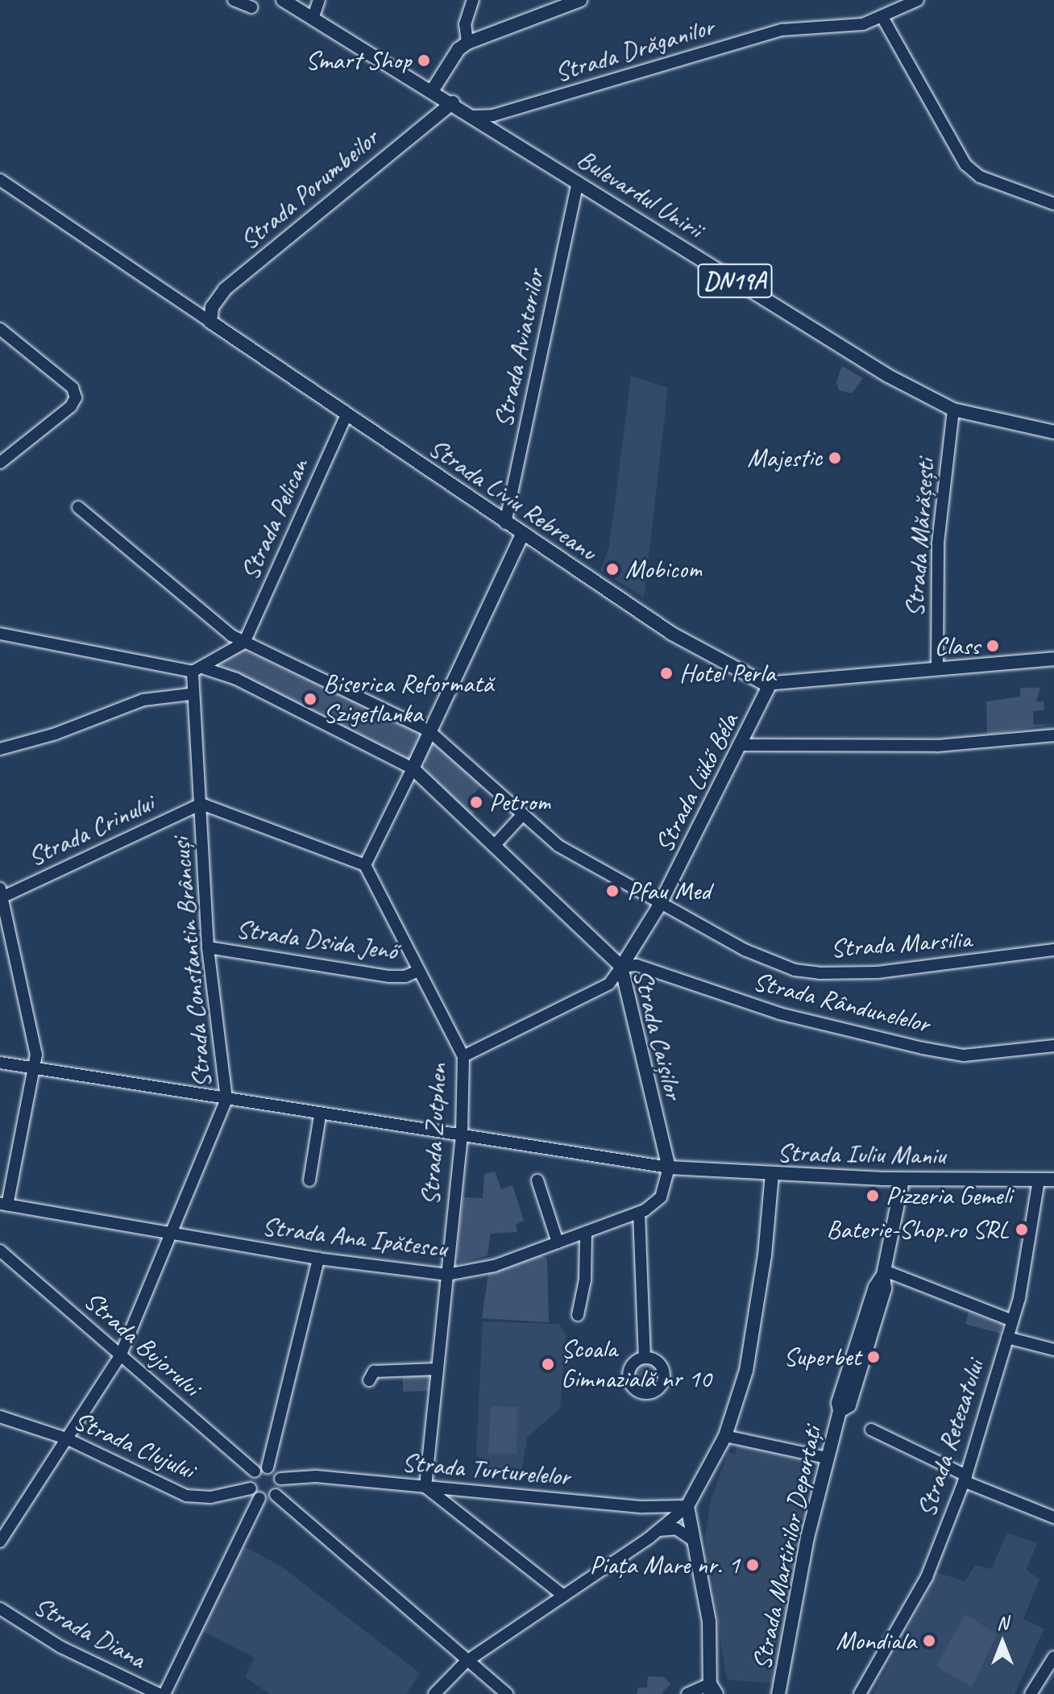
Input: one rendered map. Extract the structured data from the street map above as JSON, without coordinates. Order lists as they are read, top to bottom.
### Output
{
  "streets": {
    "main road": [
      "Strada Porumbeilor",
      "Bulevardul Unirii",
      "DN19A",
      "Strada Liviu Rebreanu",
      "Strada Lükő Béla",
      "Strada Caișilor",
      "Strada Iuliu Maniu",
      "Strada Martirilor Deportați"
    ],
    "street": [
      "Strada Drăganilor",
      "Strada Aviatorilor",
      "Strada Pelican",
      "Strada Mărășești",
      "Strada Crinului",
      "Strada Dsida Jenő",
      "Strada Marsilia",
      "Strada Constantin Brâncuși",
      "Strada Rândunelelor",
      "Strada Zutphen",
      "Strada Ana Ipătescu",
      "Strada Bujorului",
      "Strada Retezatului",
      "Strada Clujului",
      "Strada Turturelelor",
      "Strada Diana"
    ]
  },
  "crossings": [
    ["Strada Drăganilor", "Bulevardul Unirii"],
    ["Strada Porumbeilor", "Bulevardul Unirii"],
    ["Strada Porumbeilor", "Strada Liviu Rebreanu"],
    ["Bulevardul Unirii", "Strada Aviatorilor"],
    ["Bulevardul Unirii", "Strada Mărășești"],
    ["Strada Aviatorilor", "Strada Liviu Rebreanu"],
    ["Strada Liviu Rebreanu", "Strada Pelican"],
    ["Strada Liviu Rebreanu", "Strada Lükő Béla"],
    ["Strada Pelican", "Strada Marsilia"],
    ["Strada Lükő Béla", "Strada Marsilia"],
    ["Strada Lükő Béla", "Strada Rândunelelor"],
    ["Strada Lükő Béla", "Strada Caișilor"],
    ["Strada Crinului", "Strada Constantin Brâncuși"],
    ["Strada Dsida Jenő", "Strada Constantin Brâncuși"],
    ["Strada Dsida Jenő", "Strada Zutphen"],
    ["Strada Constantin Brâncuși", "Strada Ana Ipătescu"],
    ["Strada Constantin Brâncuși", "Strada Bujorului"],
    ["Strada Constantin Brâncuși", "Strada Clujului"],
    ["Strada Rândunelelor", "Strada Caișilor"],
    ["Strada Caișilor", "Strada Iuliu Maniu"],
    ["Strada Caișilor", "Strada Ana Ipătescu"],
    ["Strada Zutphen", "Strada Ana Ipătescu"],
    ["Strada Zutphen", "Strada Turturelelor"],
    ["Strada Iuliu Maniu", "Strada Ana Ipătescu"],
    ["Strada Iuliu Maniu", "Strada Retezatului"],
    ["Strada Iuliu Maniu", "Strada Martirilor Deportați"],
    ["Strada Bujorului", "Strada Clujului"],
    ["Strada Bujorului", "Strada Turturelelor"],
    ["Strada Clujului", "Strada Turturelelor"]
  ],
  "places": [
    "Smart Shop",
    "Majestic",
    "Mobicom",
    "Class",
    "Hotel Perla",
    "Biserica Reformată Szigetlanka",
    "Petrom",
    "Pfau Med",
    "Pizzeria Gemeli",
    "Baterie-Shop.ro SRL",
    "Superbet",
    "Școala Gimnazială nr 10",
    "Piața Mare nr. 1",
    "Mondiala"
  ],
  "north": "top"
}
